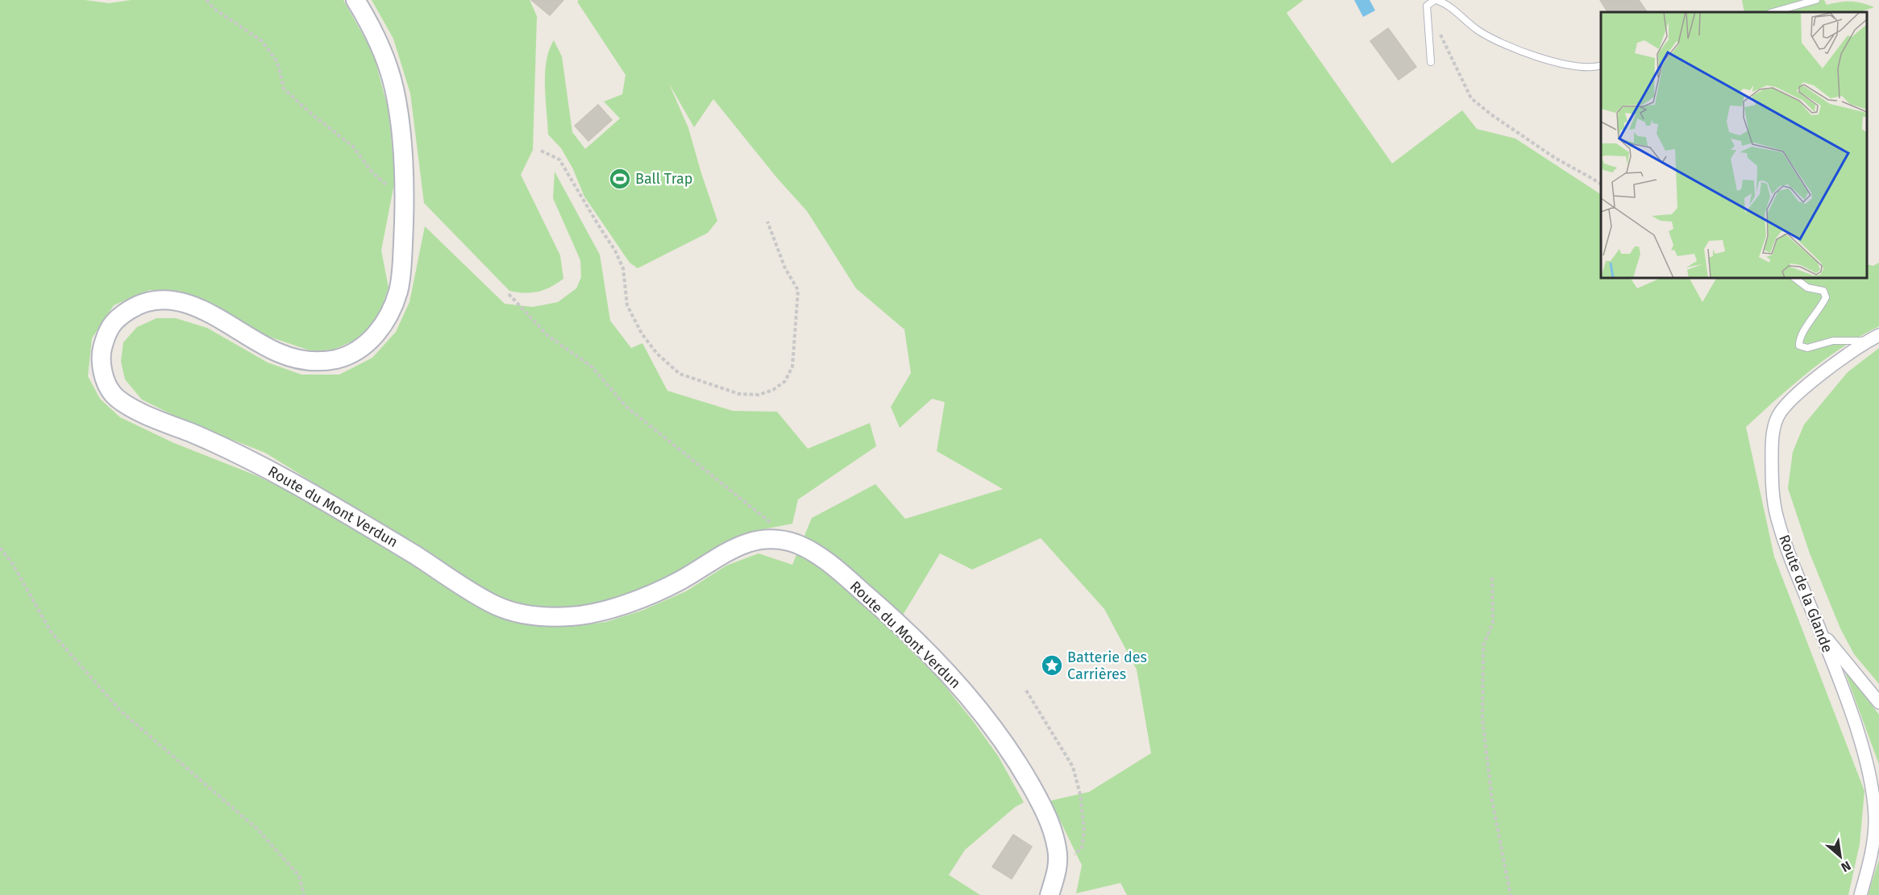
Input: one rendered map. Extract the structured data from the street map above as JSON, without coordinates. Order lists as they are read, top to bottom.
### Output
{
  "streets": {
    "street": ["Route du Mont Verdun", "Route de la Glande"]
  },
  "places": {
    "sports": ["Ball Trap"],
    "place": ["Batterie des Carrières"]
  },
  "north": "bottom right"
}
